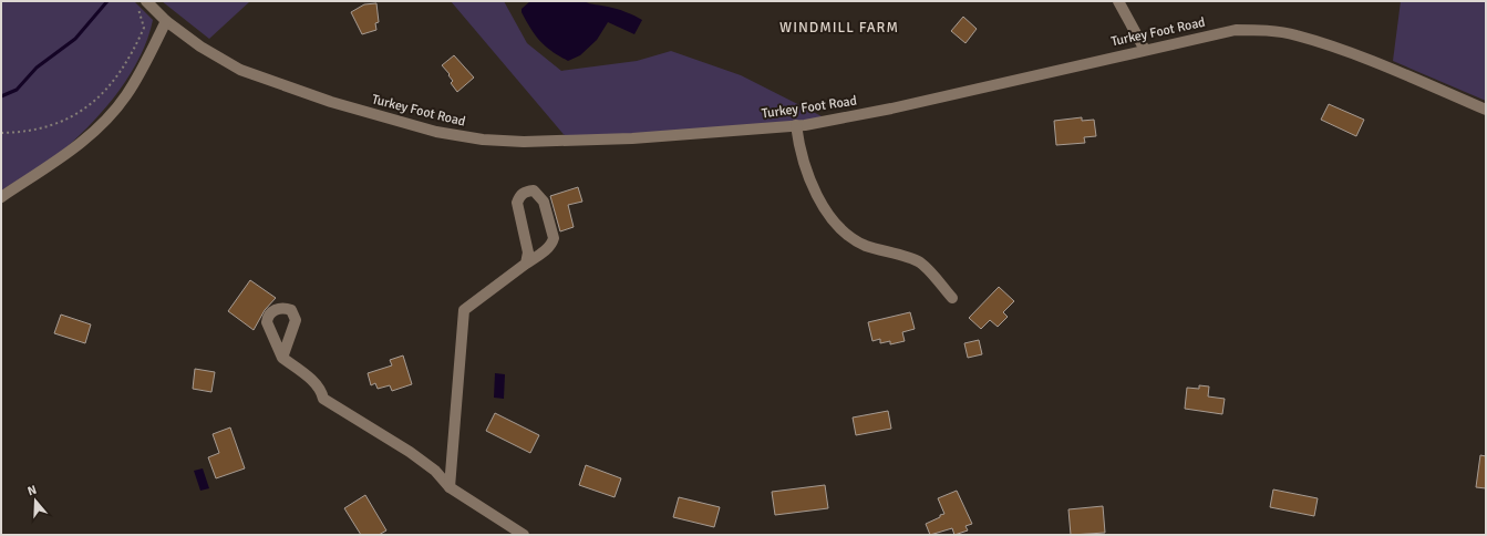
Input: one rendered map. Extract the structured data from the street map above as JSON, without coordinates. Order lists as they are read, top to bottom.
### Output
{
  "streets": {
    "street": ["Turkey Foot Road"]
  },
  "districts": ["WINDMILL FARM"],
  "north": "top"
}
